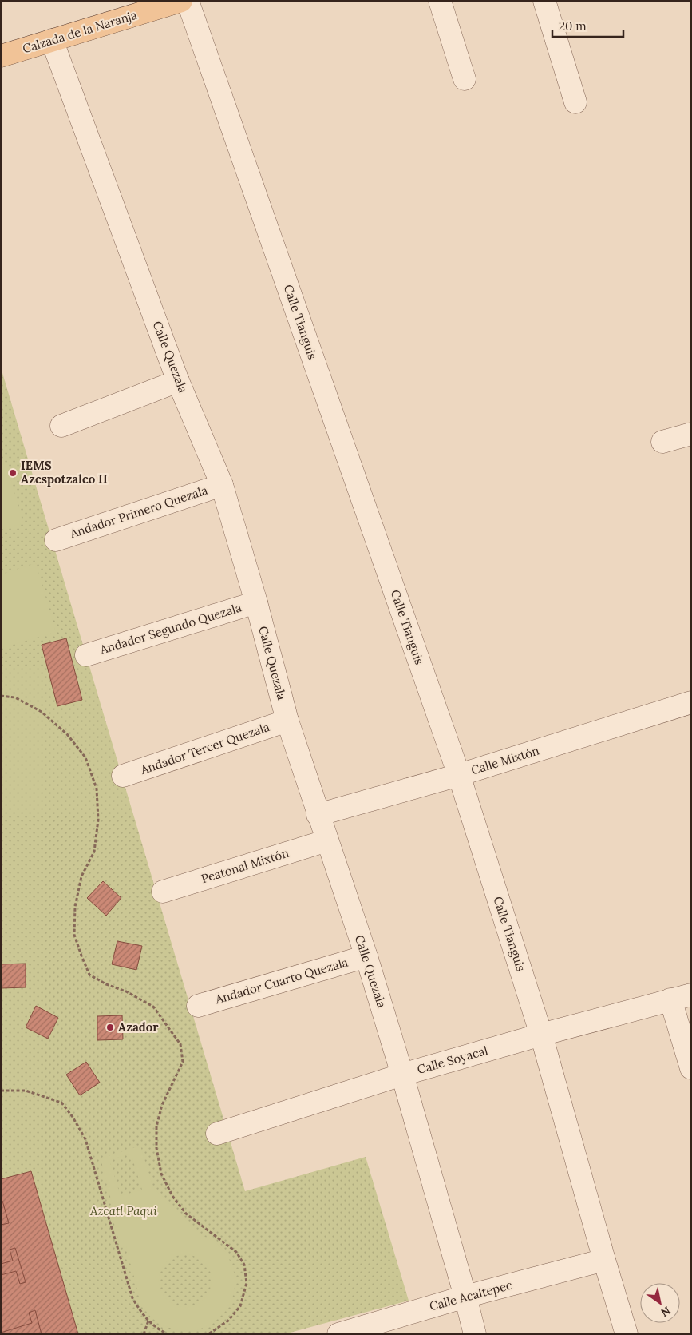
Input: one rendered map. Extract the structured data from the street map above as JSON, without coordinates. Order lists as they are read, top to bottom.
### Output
{
  "streets": {
    "main road": ["Calzada de la Naranja"],
    "street": [
      "Calle Tianguis",
      "Calle Quezala",
      "Andador Primero Quezala",
      "Andador Segundo Quezala",
      "Andador Tercer Quezala",
      "Calle Mixtón",
      "Peatonal Mixtón",
      "Andador Cuarto Quezala",
      "Calle Soyacal",
      "Calle Acaltepec"
    ]
  },
  "crossings": [
    ["Calzada de la Naranja", "Calle Quezala"],
    ["Calle Tianguis", "Calle Mixtón"],
    ["Calle Tianguis", "Calle Soyacal"],
    ["Calle Tianguis", "Calle Acaltepec"],
    ["Calle Quezala", "Andador Primero Quezala"],
    ["Calle Quezala", "Andador Segundo Quezala"],
    ["Calle Quezala", "Andador Tercer Quezala"],
    ["Calle Quezala", "Calle Mixtón"],
    ["Calle Quezala", "Peatonal Mixtón"],
    ["Calle Quezala", "Andador Cuarto Quezala"],
    ["Calle Quezala", "Calle Soyacal"],
    ["Calle Quezala", "Calle Acaltepec"]
  ],
  "parks": ["Azcatl Paqui"],
  "places": ["IEMS Azcspotzalco II", "Azador"],
  "scale_bar": "20 m",
  "north": "bottom right"
}
